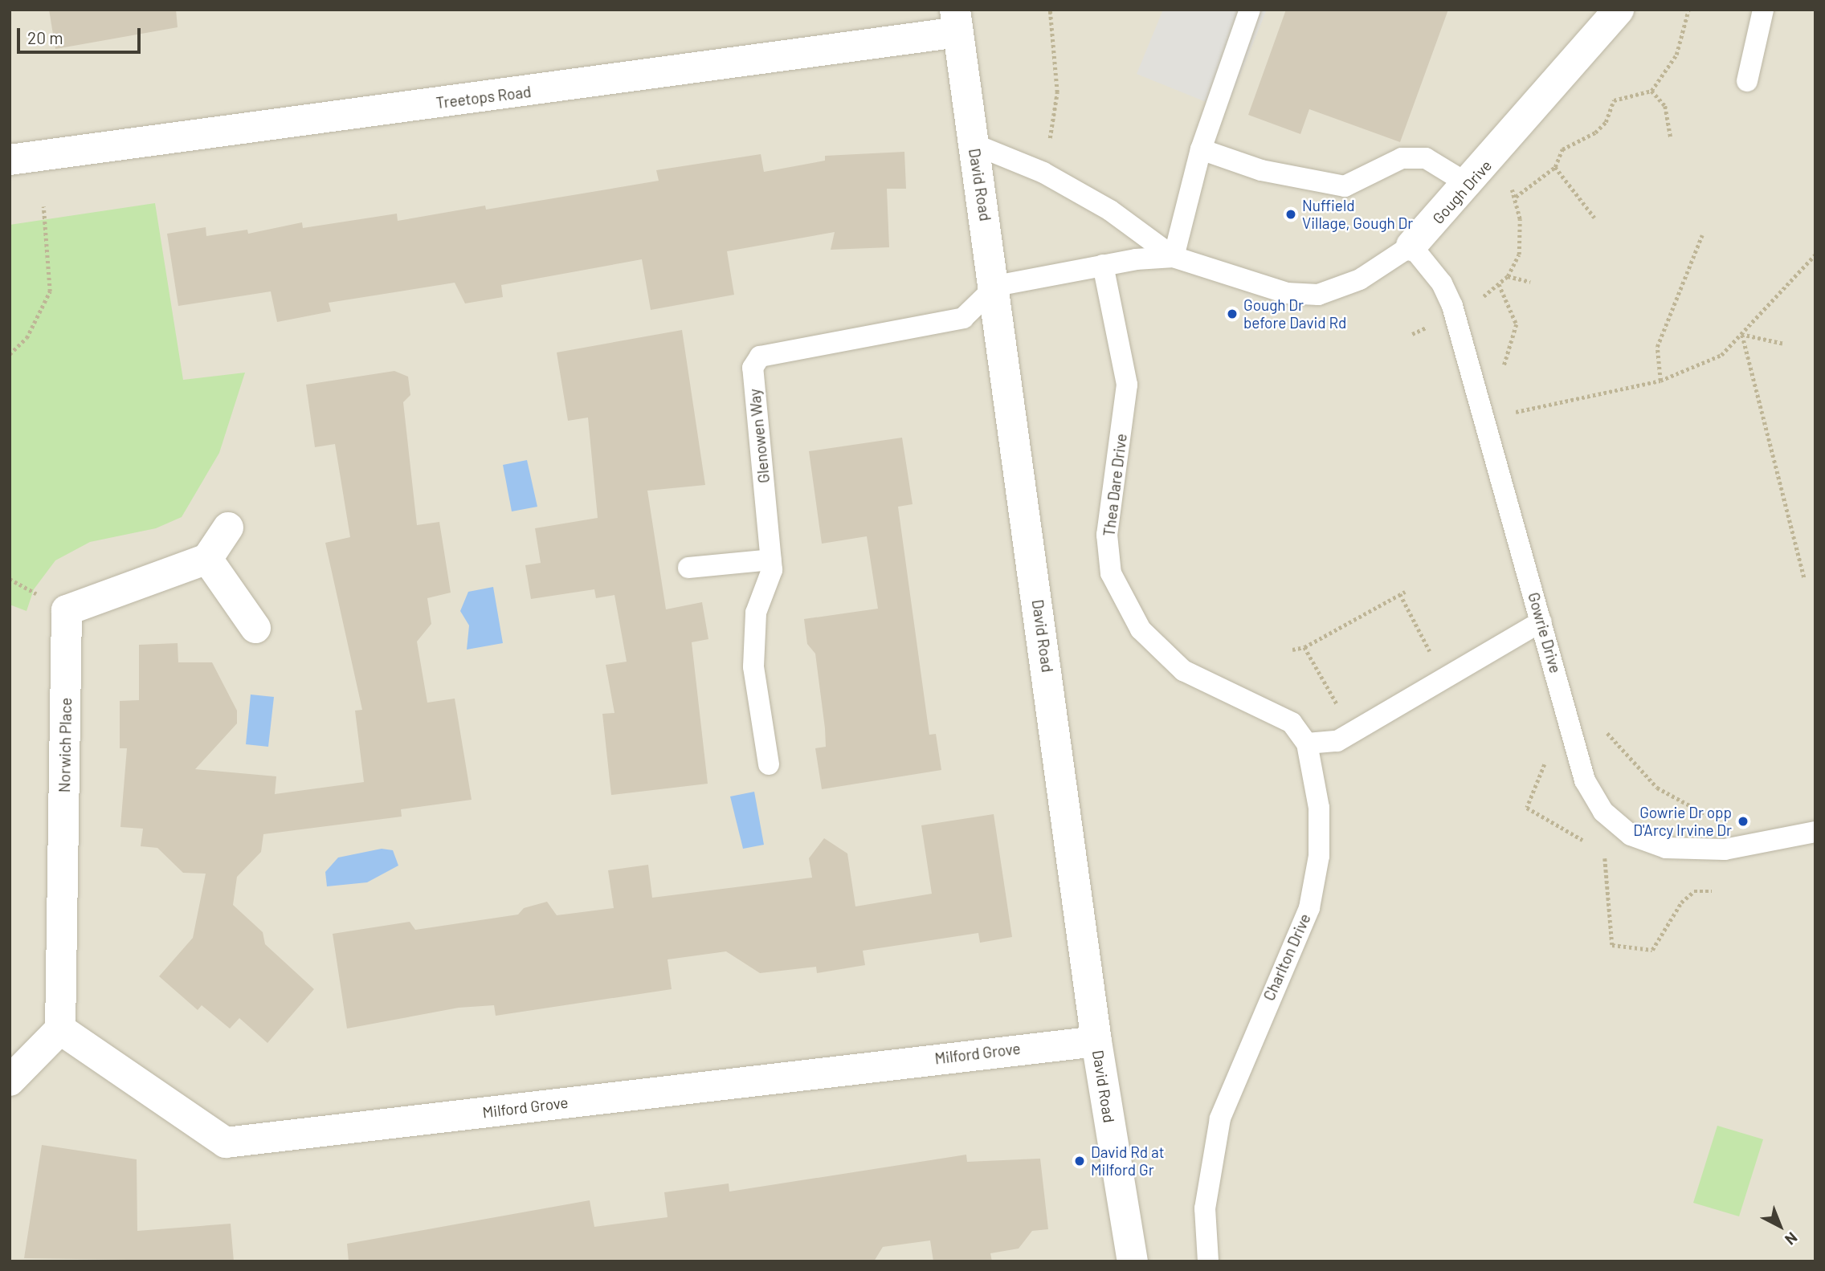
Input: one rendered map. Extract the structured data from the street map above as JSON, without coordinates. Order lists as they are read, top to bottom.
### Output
{
  "streets": {
    "street": [
      "Treetops Road",
      "David Road",
      "Gough Drive",
      "Norwich Place",
      "Milford Grove"
    ],
    "lane": [
      "Glenowen Way",
      "Thea Dare Drive",
      "Gowrie Drive",
      "Charlton Drive"
    ]
  },
  "crossings": [
    ["Treetops Road", "David Road"],
    ["David Road", "Gough Drive"],
    ["David Road", "Glenowen Way"],
    ["David Road", "Milford Grove"],
    ["Gough Drive", "Glenowen Way"],
    ["Gough Drive", "Thea Dare Drive"],
    ["Gough Drive", "Gowrie Drive"],
    ["Thea Dare Drive", "Charlton Drive"],
    ["Norwich Place", "Milford Grove"]
  ],
  "places": [
    "Nuffield Village, Gough Dr",
    "Gough Dr before David Rd",
    "Gowrie Dr opp D'Arcy Irvine Dr",
    "David Rd at Milford Gr"
  ],
  "scale_bar": "20 m",
  "north": "bottom right"
}
